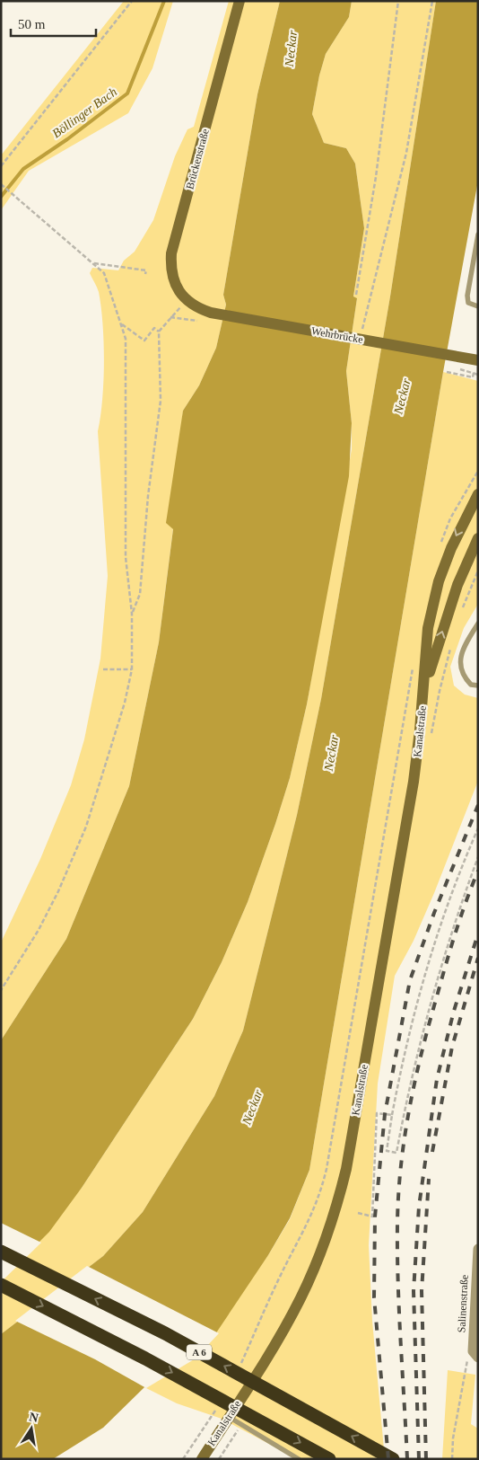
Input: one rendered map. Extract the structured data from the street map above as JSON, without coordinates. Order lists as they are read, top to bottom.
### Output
{
  "streets": {
    "highway": ["A 6"],
    "main road": ["Brückenstraße", "Wehrbrücke", "Kanalstraße"],
    "street": ["Salinenstraße"]
  },
  "crossings": [
    ["Brückenstraße", "Wehrbrücke"]
  ],
  "water": ["Neckar", "Böllinger Bach"],
  "scale_bar": "50 m",
  "north": "top"
}
